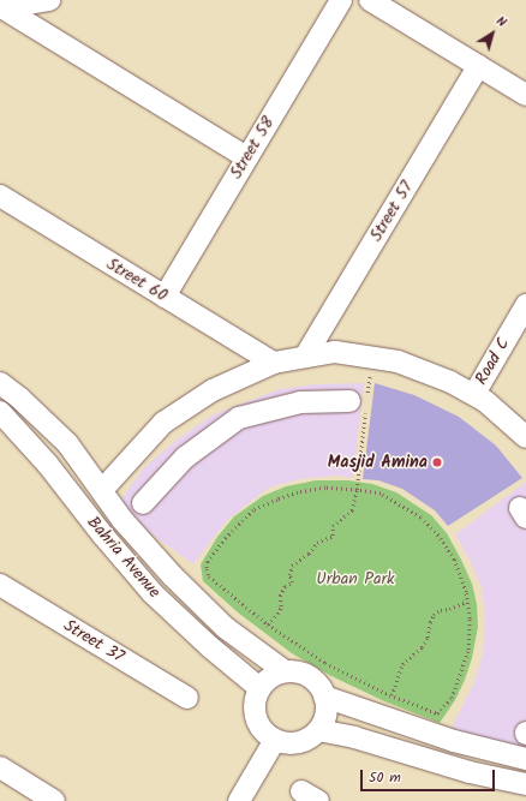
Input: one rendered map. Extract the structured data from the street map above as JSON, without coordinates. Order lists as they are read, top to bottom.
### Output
{
  "streets": {
    "street": [
      "Street 58",
      "Street 57",
      "Street 60",
      "Road C",
      "Bahria Avenue",
      "Street 37"
    ]
  },
  "crossings": [
    ["Street 58", "Street 60"]
  ],
  "parks": ["Urban Park"],
  "places": ["Masjid Amina"],
  "scale_bar": "50 m",
  "north": "top right"
}
